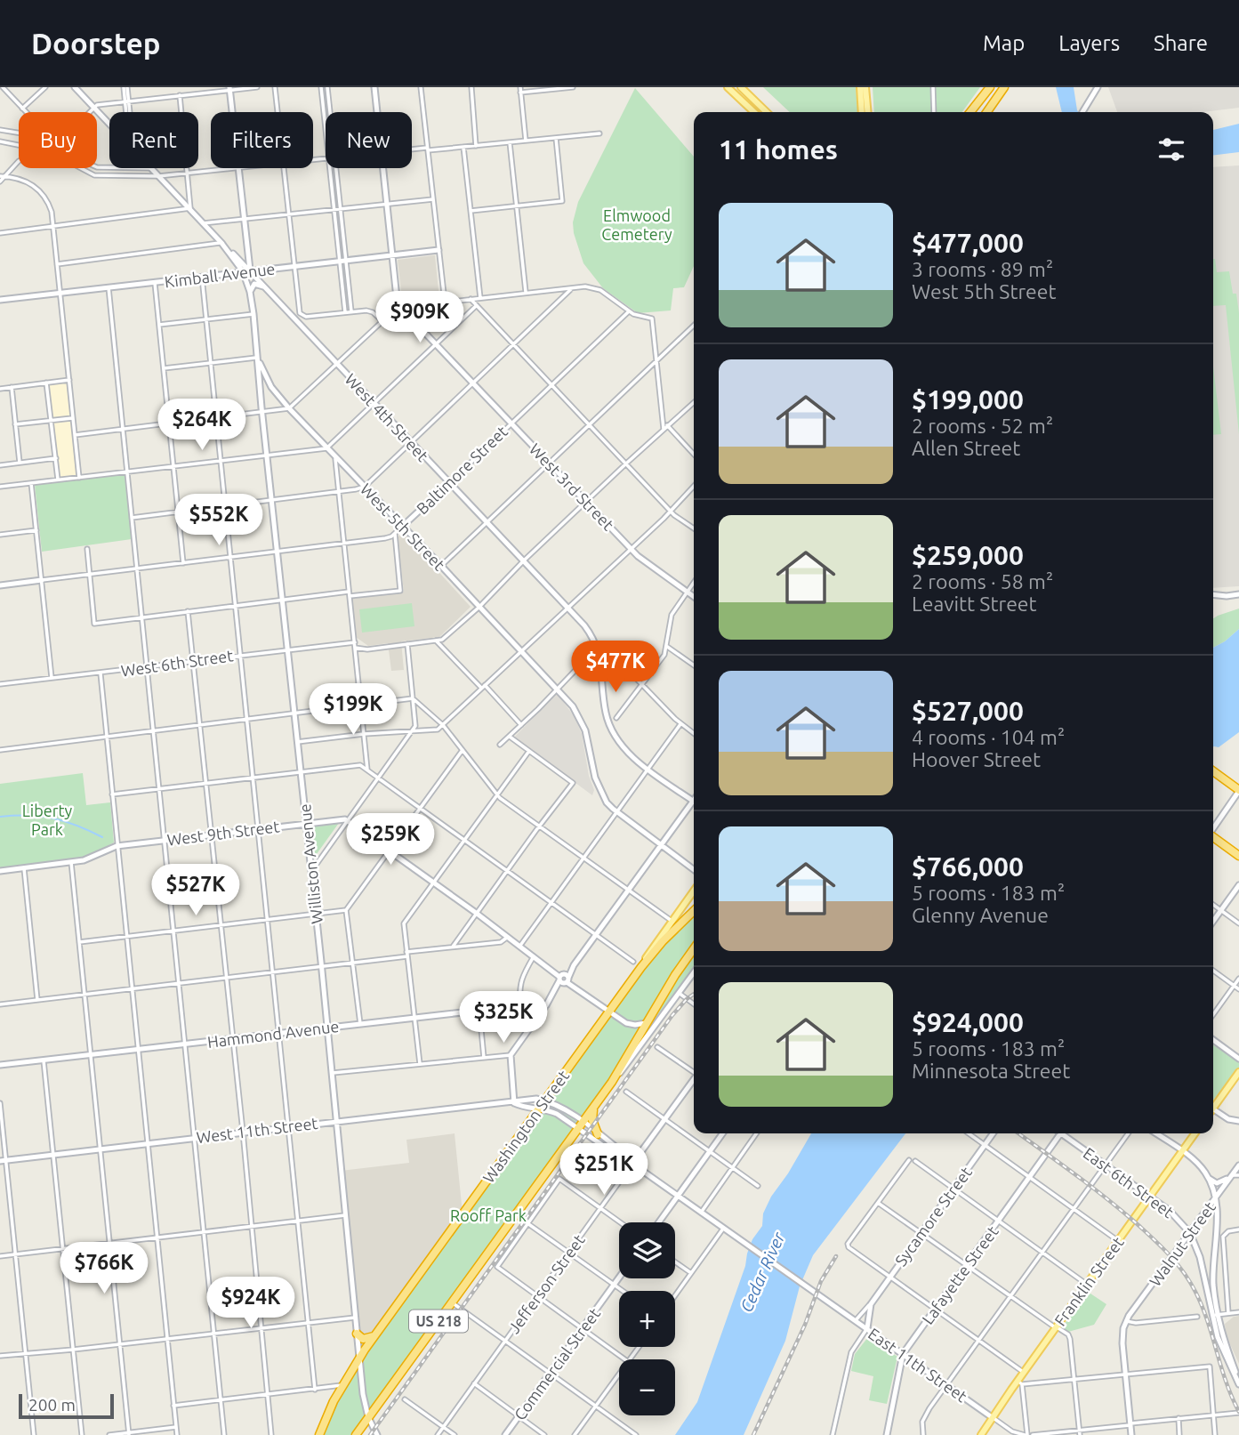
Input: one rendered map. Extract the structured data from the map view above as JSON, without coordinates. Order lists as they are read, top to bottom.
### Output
{
  "streets": {
    "highway": ["Washington Street", "US 218"],
    "main road": [
      "Kimball Avenue",
      "West 4th Street",
      "Baltimore Street",
      "West 3rd Street",
      "West 5th Street",
      "West 9th Street",
      "Williston Avenue",
      "Hammond Avenue",
      "West 11th Street",
      "East 6th Street",
      "Sycamore Street",
      "Walnut Street",
      "Lafayette Street",
      "Franklin Street",
      "Jefferson Street",
      "Commercial Street",
      "East 11th Street"
    ],
    "street": ["West 6th Street"]
  },
  "crossings": [
    ["Kimball Avenue", "West 4th Street"],
    ["Kimball Avenue", "Williston Avenue"],
    ["West 4th Street", "Baltimore Street"],
    ["West 4th Street", "Williston Avenue"],
    ["Baltimore Street", "West 3rd Street"],
    ["Baltimore Street", "West 5th Street"],
    ["West 5th Street", "Williston Avenue"],
    ["West 6th Street", "Williston Avenue"],
    ["West 9th Street", "Williston Avenue"],
    ["Williston Avenue", "Hammond Avenue"],
    ["Williston Avenue", "Washington Street"],
    ["Williston Avenue", "West 11th Street"],
    ["Williston Avenue", "US 218"],
    ["Washington Street", "West 11th Street"],
    ["Washington Street", "US 218"],
    ["West 11th Street", "Jefferson Street"],
    ["West 11th Street", "US 218"],
    ["West 11th Street", "East 11th Street"],
    ["East 6th Street", "Walnut Street"],
    ["East 6th Street", "Franklin Street"],
    ["Sycamore Street", "East 11th Street"],
    ["Lafayette Street", "East 11th Street"],
    ["Franklin Street", "East 11th Street"]
  ],
  "water": ["Cedar River"],
  "parks": ["Elmwood Cemetery", "Liberty Park", "Rooff Park"],
  "scale_bar": "200 m",
  "page": {
    "header": "Doorstep",
    "nav": ["Map", "Layers", "Share"],
    "chip": [
      "Buy",
      "Rent",
      "Filters",
      "New"
    ],
    "heading": "11 homes",
    "list": [
      {
        "name": "$477,000",
        "note": "3 rooms · 89 m² · West 5th Street"
      },
      {
        "name": "$199,000",
        "note": "2 rooms · 52 m² · Allen Street"
      },
      {
        "name": "$259,000",
        "note": "2 rooms · 58 m² · Leavitt Street"
      },
      {
        "name": "$527,000",
        "note": "4 rooms · 104 m² · Hoover Street"
      },
      {
        "name": "$766,000",
        "note": "5 rooms · 183 m² · Glenny Avenue"
      },
      {
        "name": "$924,000",
        "note": "5 rooms · 183 m² · Minnesota Street"
      }
    ],
    "price": [
      "$909K",
      "$264K",
      "$552K",
      "$477K",
      "$199K",
      "$259K",
      "$527K",
      "$325K",
      "$251K",
      "$766K",
      "$924K"
    ],
    "map_buttons": ["+", "−"],
    "scale": "200 m"
  }
}
